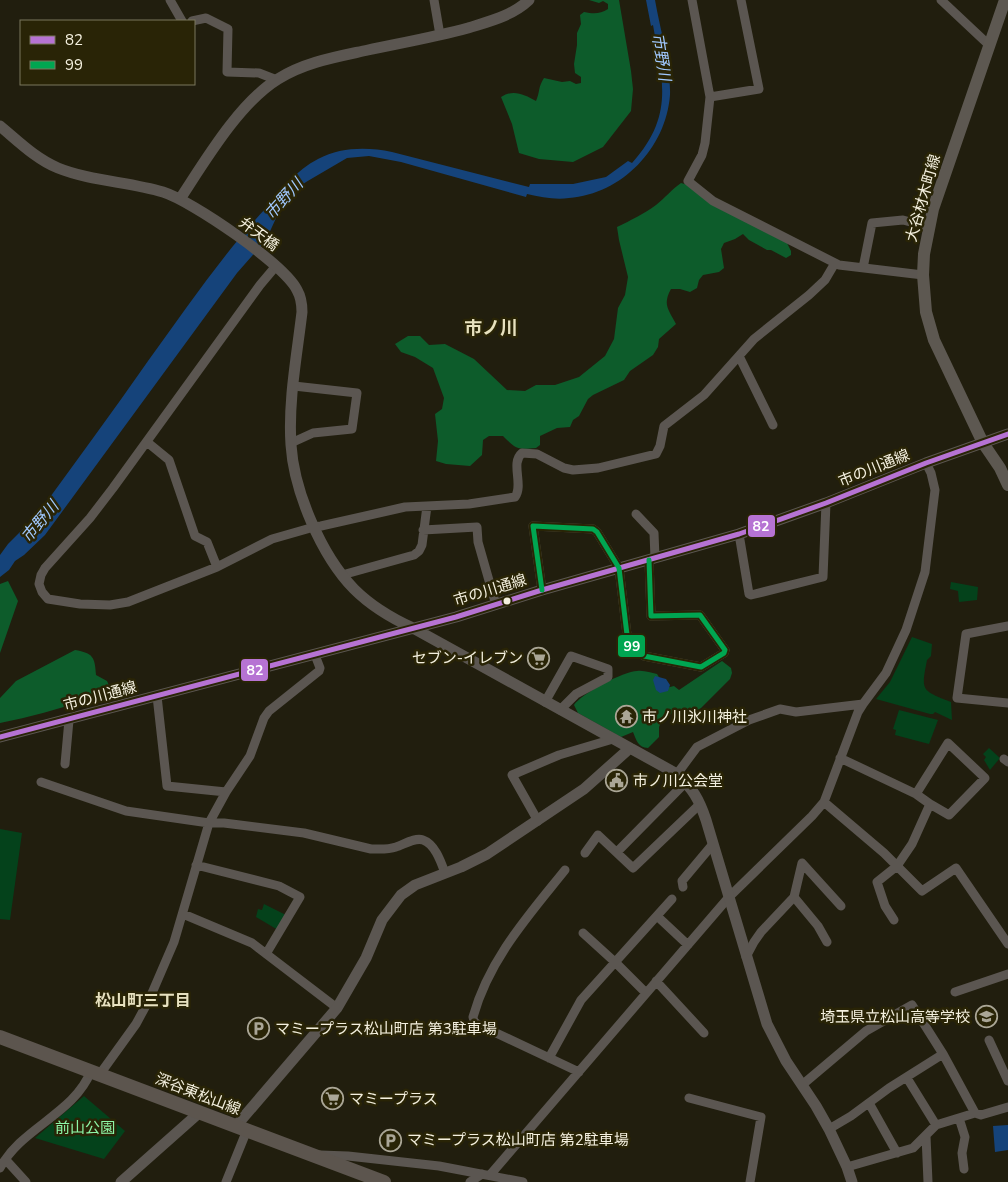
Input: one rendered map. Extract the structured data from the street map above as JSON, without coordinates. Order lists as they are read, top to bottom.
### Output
{
  "streets": {
    "main road": ["大谷材木町線", "深谷東松山線"],
    "street": ["弁天橋", "市の川通線"]
  },
  "crossings": [
    ["大谷材木町線", "市の川通線"],
    ["弁天橋", "市の川通線"]
  ],
  "districts": ["市ノ川", "松山町三丁目"],
  "water": ["市野川"],
  "parks": ["前山公園"],
  "places": {
    "supermarket": ["セブン-イレブン", "マミープラス"],
    "temple": ["市ノ川氷川神社"],
    "public building": ["市ノ川公会堂"],
    "school or university": ["埼玉県立松山高等学校"],
    "parking": ["マミープラス松山町店 第3駐車場", "マミープラス松山町店 第2駐車場"]
  },
  "lines": ["transit line 82", "transit line 99"],
  "legend": ["82", "99"]
}
